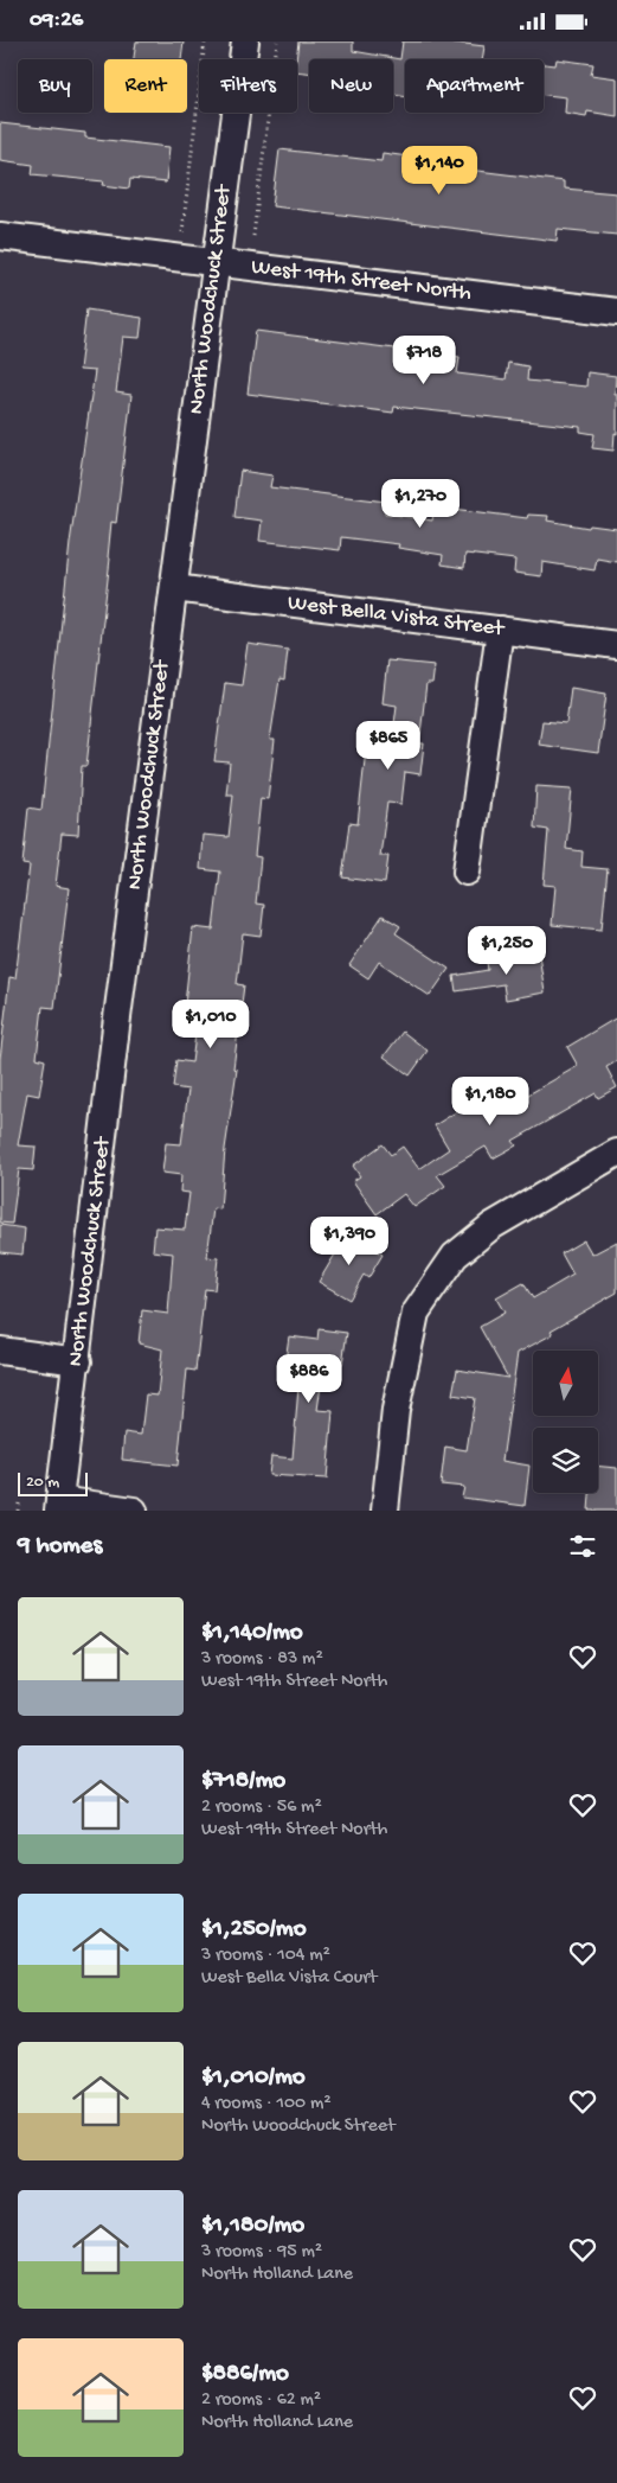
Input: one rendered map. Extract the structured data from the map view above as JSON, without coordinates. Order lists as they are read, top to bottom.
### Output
{
  "streets": {
    "street": ["West 19th Street North", "North Woodchuck Street", "West Bella Vista Street"]
  },
  "crossings": [
    ["West 19th Street North", "North Woodchuck Street"],
    ["North Woodchuck Street", "West Bella Vista Street"]
  ],
  "scale_bar": "20 m",
  "north": "top",
  "page": {
    "status": "09:26",
    "chip": [
      "Buy",
      "Rent",
      "Filters",
      "New",
      "Apartment"
    ],
    "price": [
      "$1,140",
      "$718",
      "$1,270",
      "$865",
      "$1,250",
      "$1,010",
      "$1,180",
      "$1,390",
      "$886"
    ],
    "scale": "20 m",
    "heading": "9 homes",
    "list": [
      {
        "name": "$1,140/mo",
        "note": "3 rooms · 83 m² · West 19th Street North"
      },
      {
        "name": "$718/mo",
        "note": "2 rooms · 56 m² · West 19th Street North"
      },
      {
        "name": "$1,250/mo",
        "note": "3 rooms · 104 m² · West Bella Vista Court"
      },
      {
        "name": "$1,010/mo",
        "note": "4 rooms · 100 m² · North Woodchuck Street"
      },
      {
        "name": "$1,180/mo",
        "note": "3 rooms · 95 m² · North Holland Lane"
      },
      {
        "name": "$886/mo",
        "note": "2 rooms · 62 m² · North Holland Lane"
      }
    ]
  }
}
